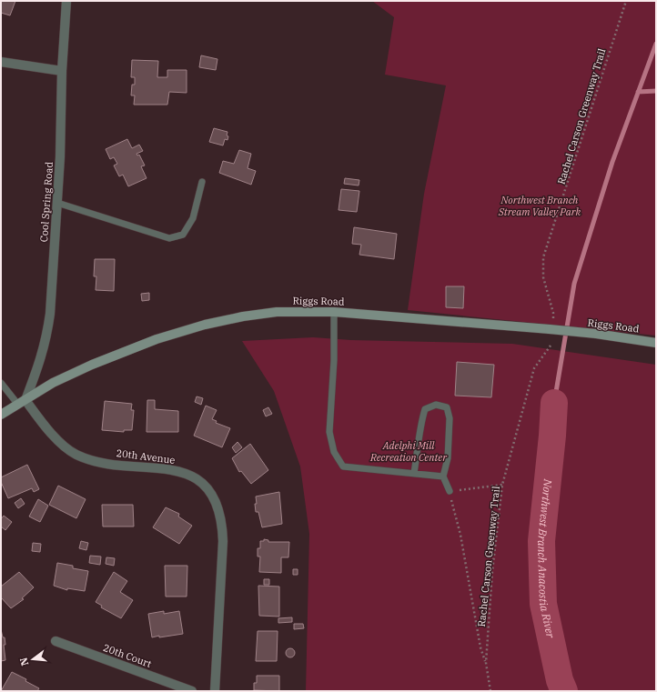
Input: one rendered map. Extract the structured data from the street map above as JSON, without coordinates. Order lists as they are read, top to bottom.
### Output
{
  "streets": {
    "main road": ["Riggs Road"],
    "street": ["Cool Spring Road", "20th Avenue", "20th Court"],
    "path": ["Rachel Carson Greenway Trail"]
  },
  "crossings": [
    ["Rachel Carson Greenway Trail", "Riggs Road"],
    ["Cool Spring Road", "Riggs Road"],
    ["Cool Spring Road", "20th Avenue"],
    ["Riggs Road", "20th Avenue"]
  ],
  "water": ["Northwest Branch Anacostia River"],
  "parks": ["Northwest Branch Stream Valley Park", "Adelphi Mill Recreation Center"],
  "north": "left"
}
